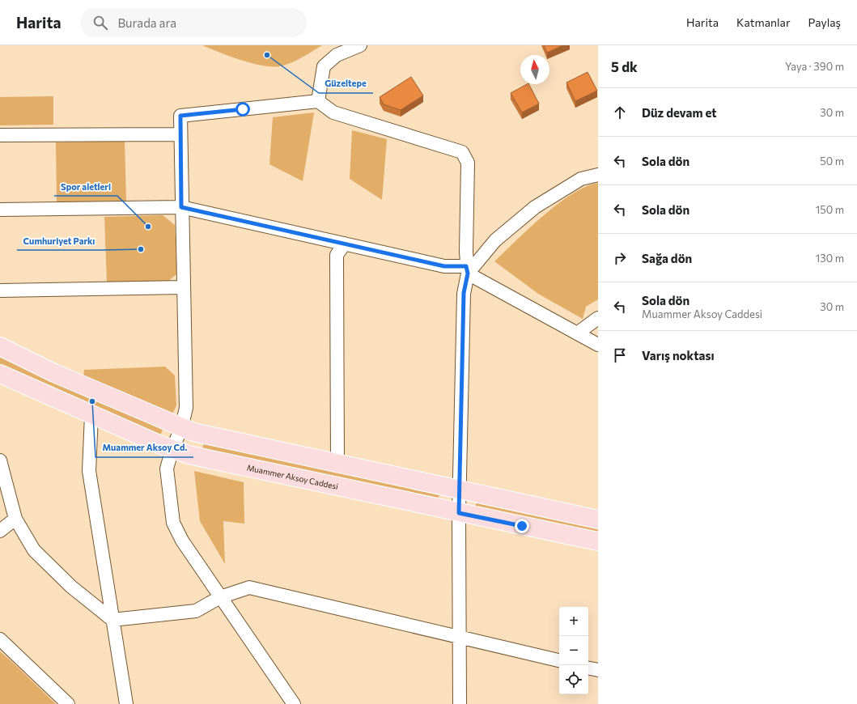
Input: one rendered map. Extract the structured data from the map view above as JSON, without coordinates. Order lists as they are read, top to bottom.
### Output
{
  "streets": {
    "main road": ["Muammer Aksoy Caddesi"]
  },
  "places": [
    "Güzeltepe",
    "Spor aletleri",
    "Cumhuriyet Parkı",
    "Muammer Aksoy Cd."
  ],
  "north": "top",
  "page": {
    "header": "Harita",
    "search": "Burada ara",
    "nav": ["Harita", "Katmanlar", "Paylaş"],
    "heading": ["5 dk", "Yaya · 390 m"],
    "list": [
      ["Düz devam et", "30 m"],
      ["Sola dön", "50 m"],
      ["Sola dön", "150 m"],
      ["Sağa dön", "130 m"],
      ["Sola dön", "Muammer Aksoy Caddesi", "30 m"],
      "Varış noktası"
    ],
    "map_buttons": ["+", "−"]
  }
}
